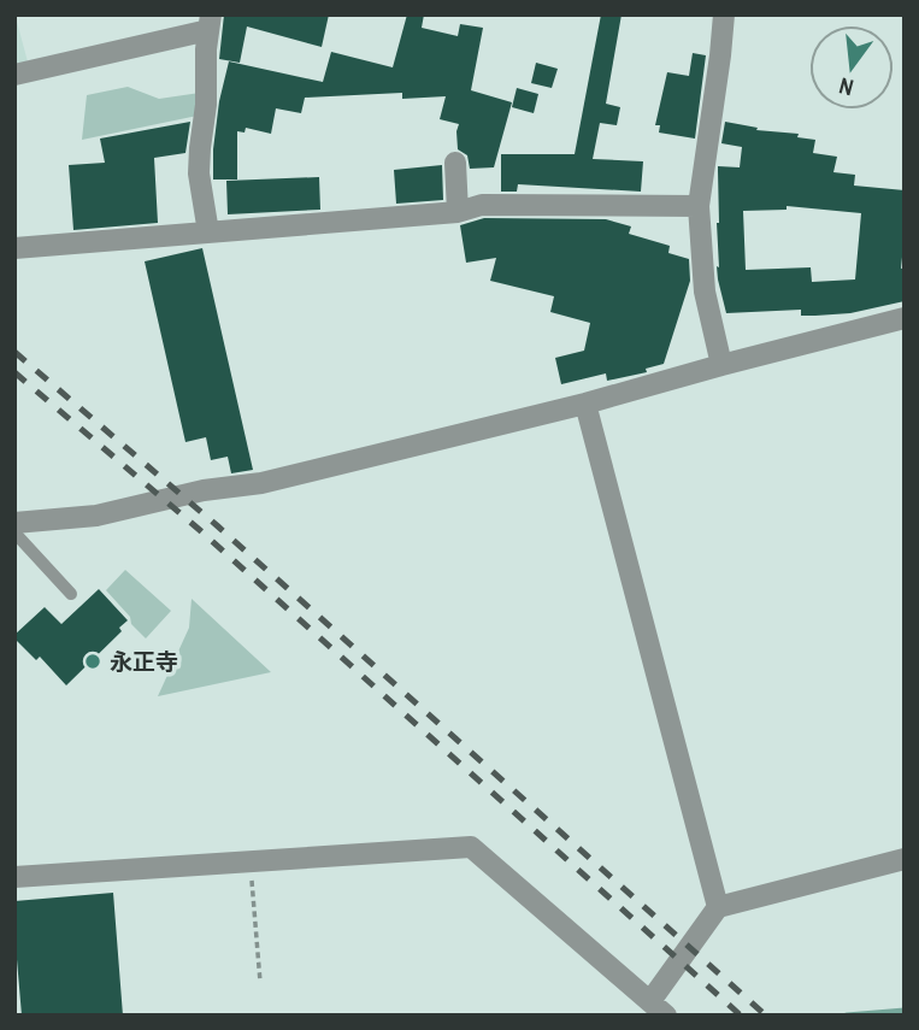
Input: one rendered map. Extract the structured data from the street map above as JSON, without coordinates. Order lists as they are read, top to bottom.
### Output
{
  "places": ["永正寺"],
  "north": "bottom"
}
